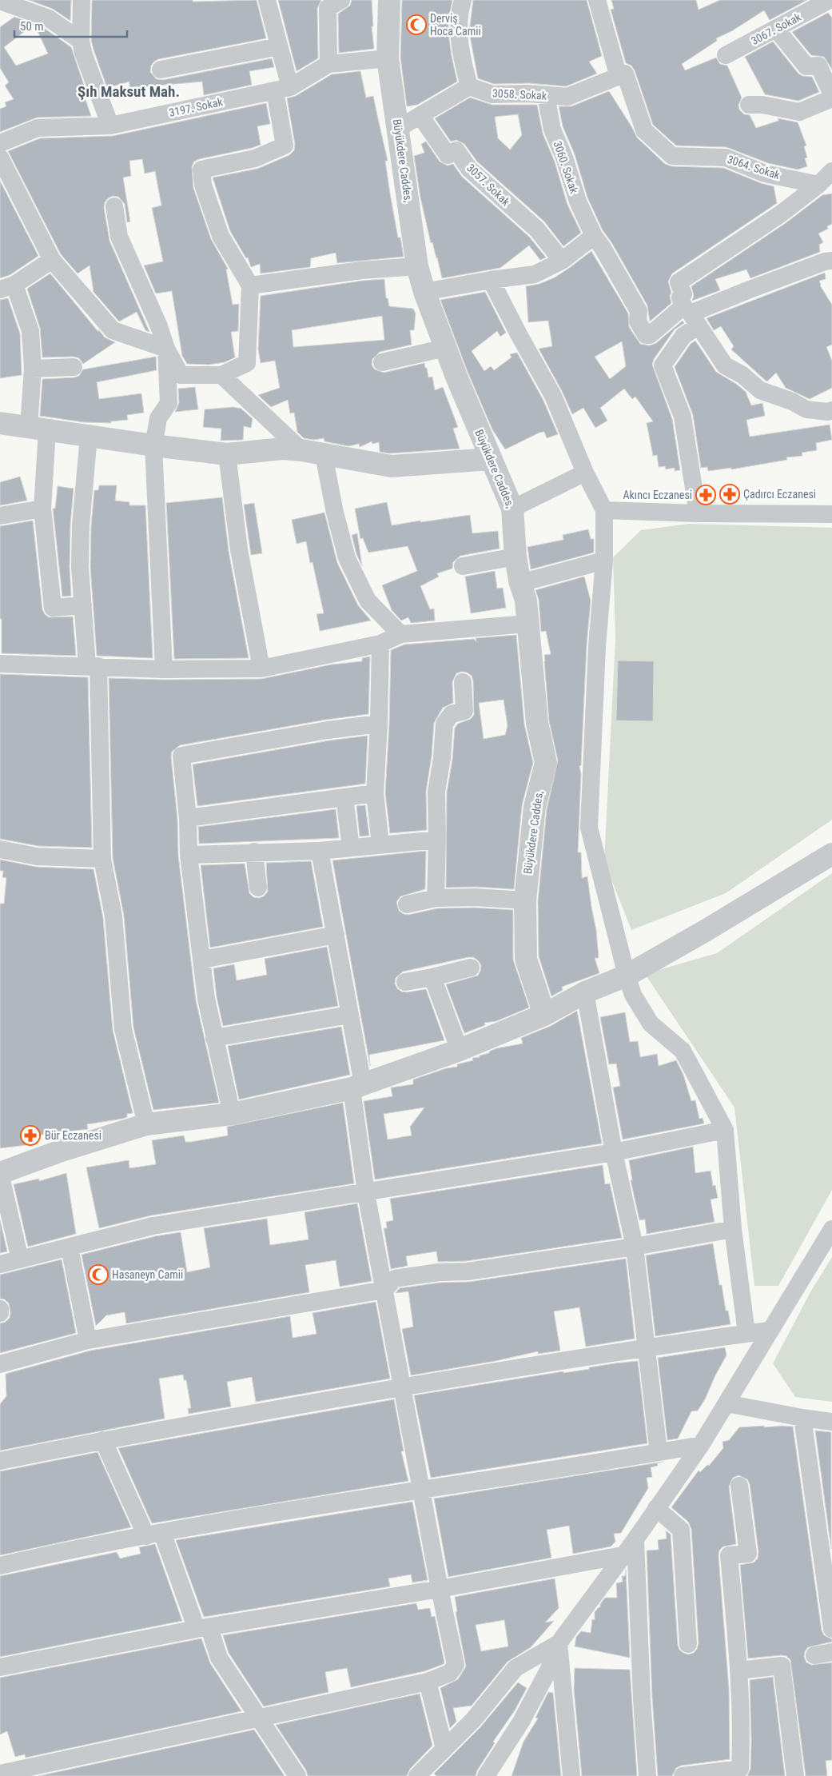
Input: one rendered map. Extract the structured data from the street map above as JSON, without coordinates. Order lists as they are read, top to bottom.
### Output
{
  "streets": {
    "street": [
      "3067. Sokak",
      "3058. Sokak",
      "3197. Sokak",
      "Büyükdere Caddes,",
      "3060. Sokak",
      "3064. Sokak",
      "3057. Sokak"
    ]
  },
  "crossings": [
    ["3058. Sokak", "3060. Sokak"],
    ["3058. Sokak", "3064. Sokak"],
    ["3197. Sokak", "Büyükdere Caddes,"]
  ],
  "districts": ["Şıh Maksut Mah."],
  "places": {
    "mosque": ["Derviş Hoca Camii", "Hasaneyn Camii"],
    "pharmacy": ["Çadırcı Eczanesi", "Akıncı Eczanesi", "Bür Eczanesi"]
  },
  "scale_bar": "50 m"
}
